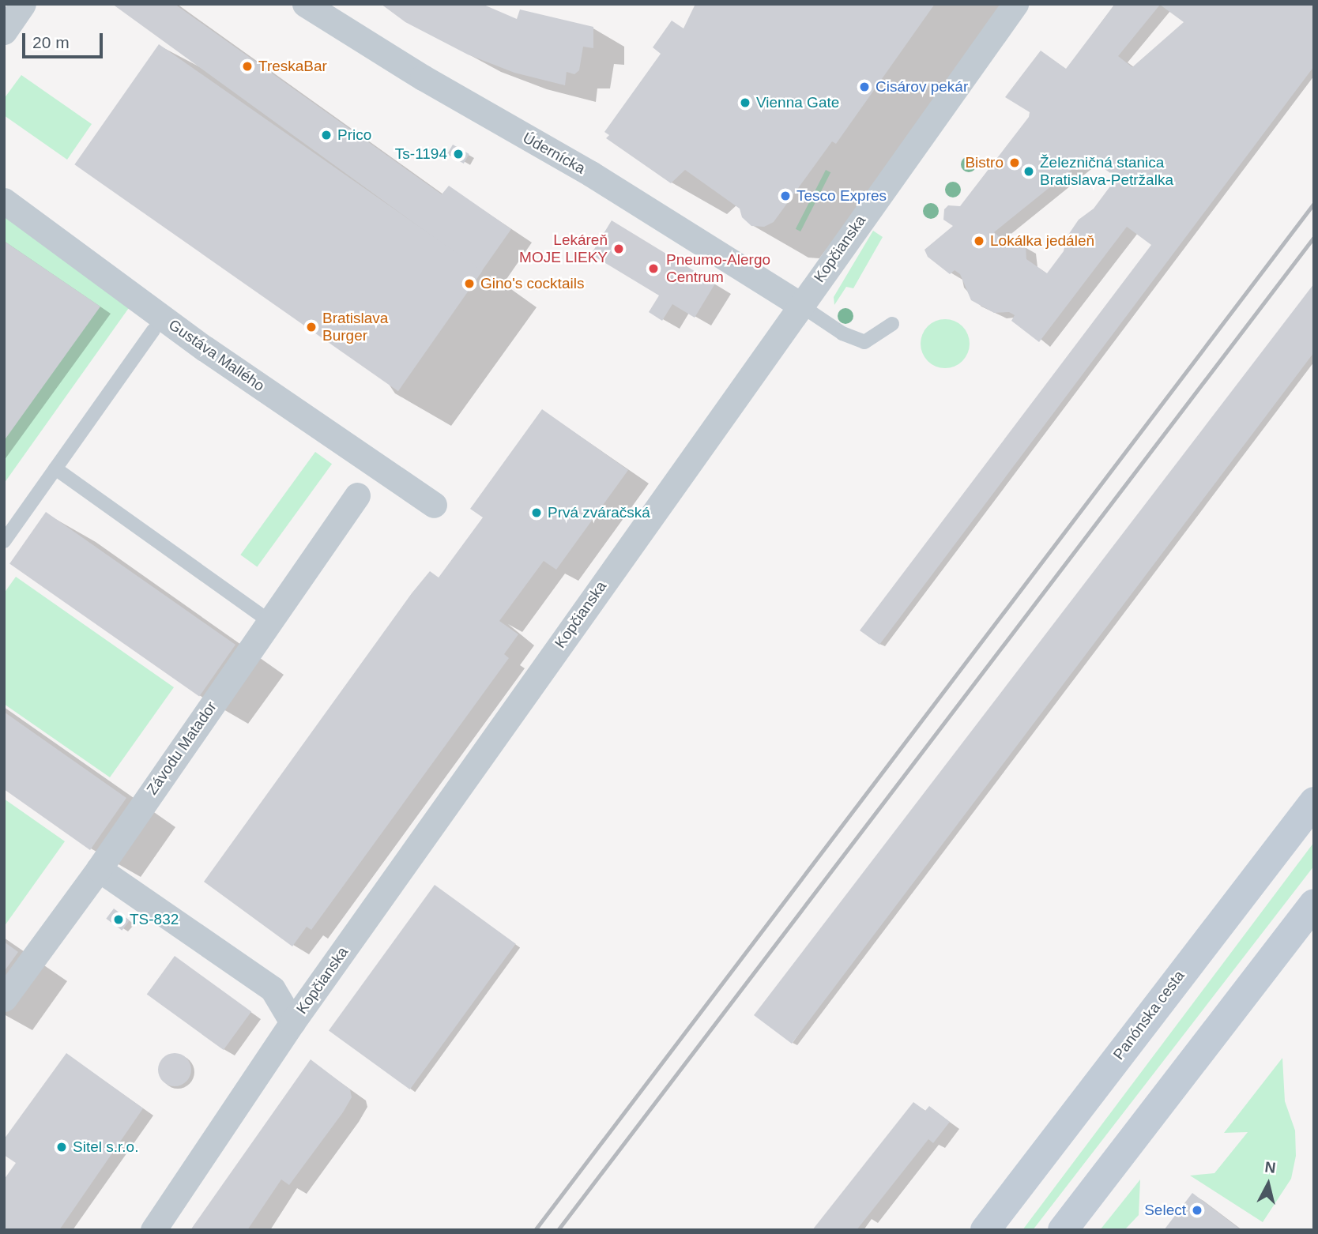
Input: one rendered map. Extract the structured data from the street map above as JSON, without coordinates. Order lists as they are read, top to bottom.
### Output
{
  "streets": {
    "main road": ["Panónska cesta"],
    "street": [
      "Údernícka",
      "Kopčianska",
      "Gustáva Mallého",
      "Závodu Matador"
    ]
  },
  "crossings": [
    ["Údernícka", "Kopčianska"]
  ],
  "places": [
    "TreskaBar",
    "Cisárov pekár",
    "Vienna Gate",
    "Prico",
    "Ts-1194",
    "Bistro",
    "Železničná stanica Bratislava-Petržalka",
    "Tesco Expres",
    "Lokálka jedáleň",
    "Lekáreň MOJE LIEKY",
    "Pneumo-Alergo Centrum",
    "Gino's cocktails",
    "Bratislava Burger",
    "Prvá zváračská",
    "TS-832",
    "Sitel s.r.o.",
    "Select"
  ],
  "scale_bar": "20 m",
  "north": "top"
}
